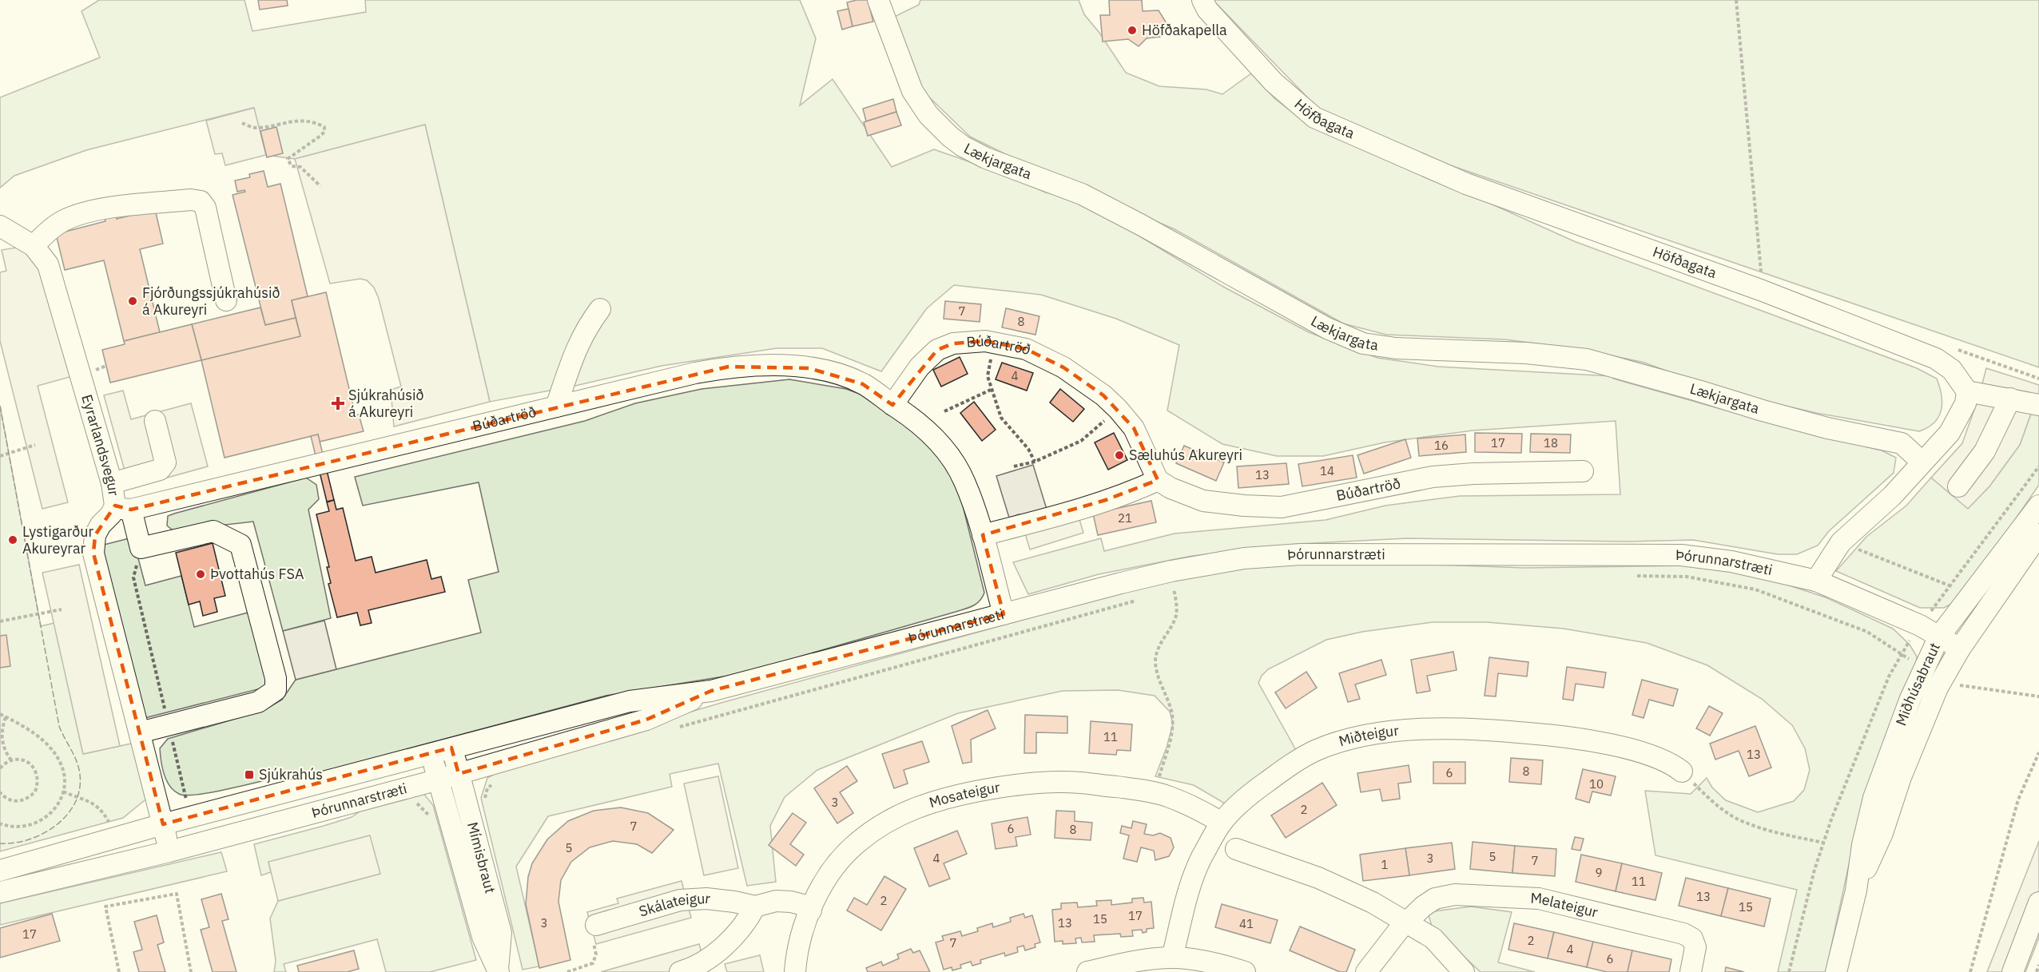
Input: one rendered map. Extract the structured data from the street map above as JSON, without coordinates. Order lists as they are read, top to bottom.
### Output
{
  "streets": {
    "street": [
      "Höfðagata",
      "Lækjargata",
      "Búðartröð",
      "Eyrarlandsvegur",
      "Þórunnarstræti",
      "Miðhúsabraut",
      "Miðteigur",
      "Mosateigur",
      "Mímisbraut",
      "Skálateigur",
      "Melateigur"
    ]
  },
  "crossings": [
    ["Búðartröð", "Eyrarlandsvegur"],
    ["Búðartröð", "Þórunnarstræti"],
    ["Eyrarlandsvegur", "Þórunnarstræti"],
    ["Þórunnarstræti", "Miðhúsabraut"],
    ["Þórunnarstræti", "Mímisbraut"],
    ["Miðteigur", "Mosateigur"],
    ["Mosateigur", "Skálateigur"]
  ],
  "places": {
    "other": [
      "Höfðakapella",
      "Fjórðungssjúkrahúsið á Akureyri",
      "Sæluhús Akureyri",
      "Lystigarður Akureyrar",
      "Þvottahús FSA"
    ],
    "health": ["Sjúkrahúsið á Akureyri"],
    "transit": ["Sjúkrahús"]
  },
  "house_numbers": [
    "7",
    "8",
    "4",
    "17",
    "18",
    "16",
    "14",
    "13",
    "21",
    "11",
    "13",
    "8",
    "6",
    "10",
    "3",
    "2",
    "7",
    "6",
    "8",
    "5",
    "5",
    "4",
    "3",
    "7",
    "1",
    "9",
    "11",
    "13",
    "2",
    "15",
    "17",
    "15",
    "3",
    "13",
    "41",
    "17",
    "2",
    "7",
    "4",
    "6"
  ]
}
